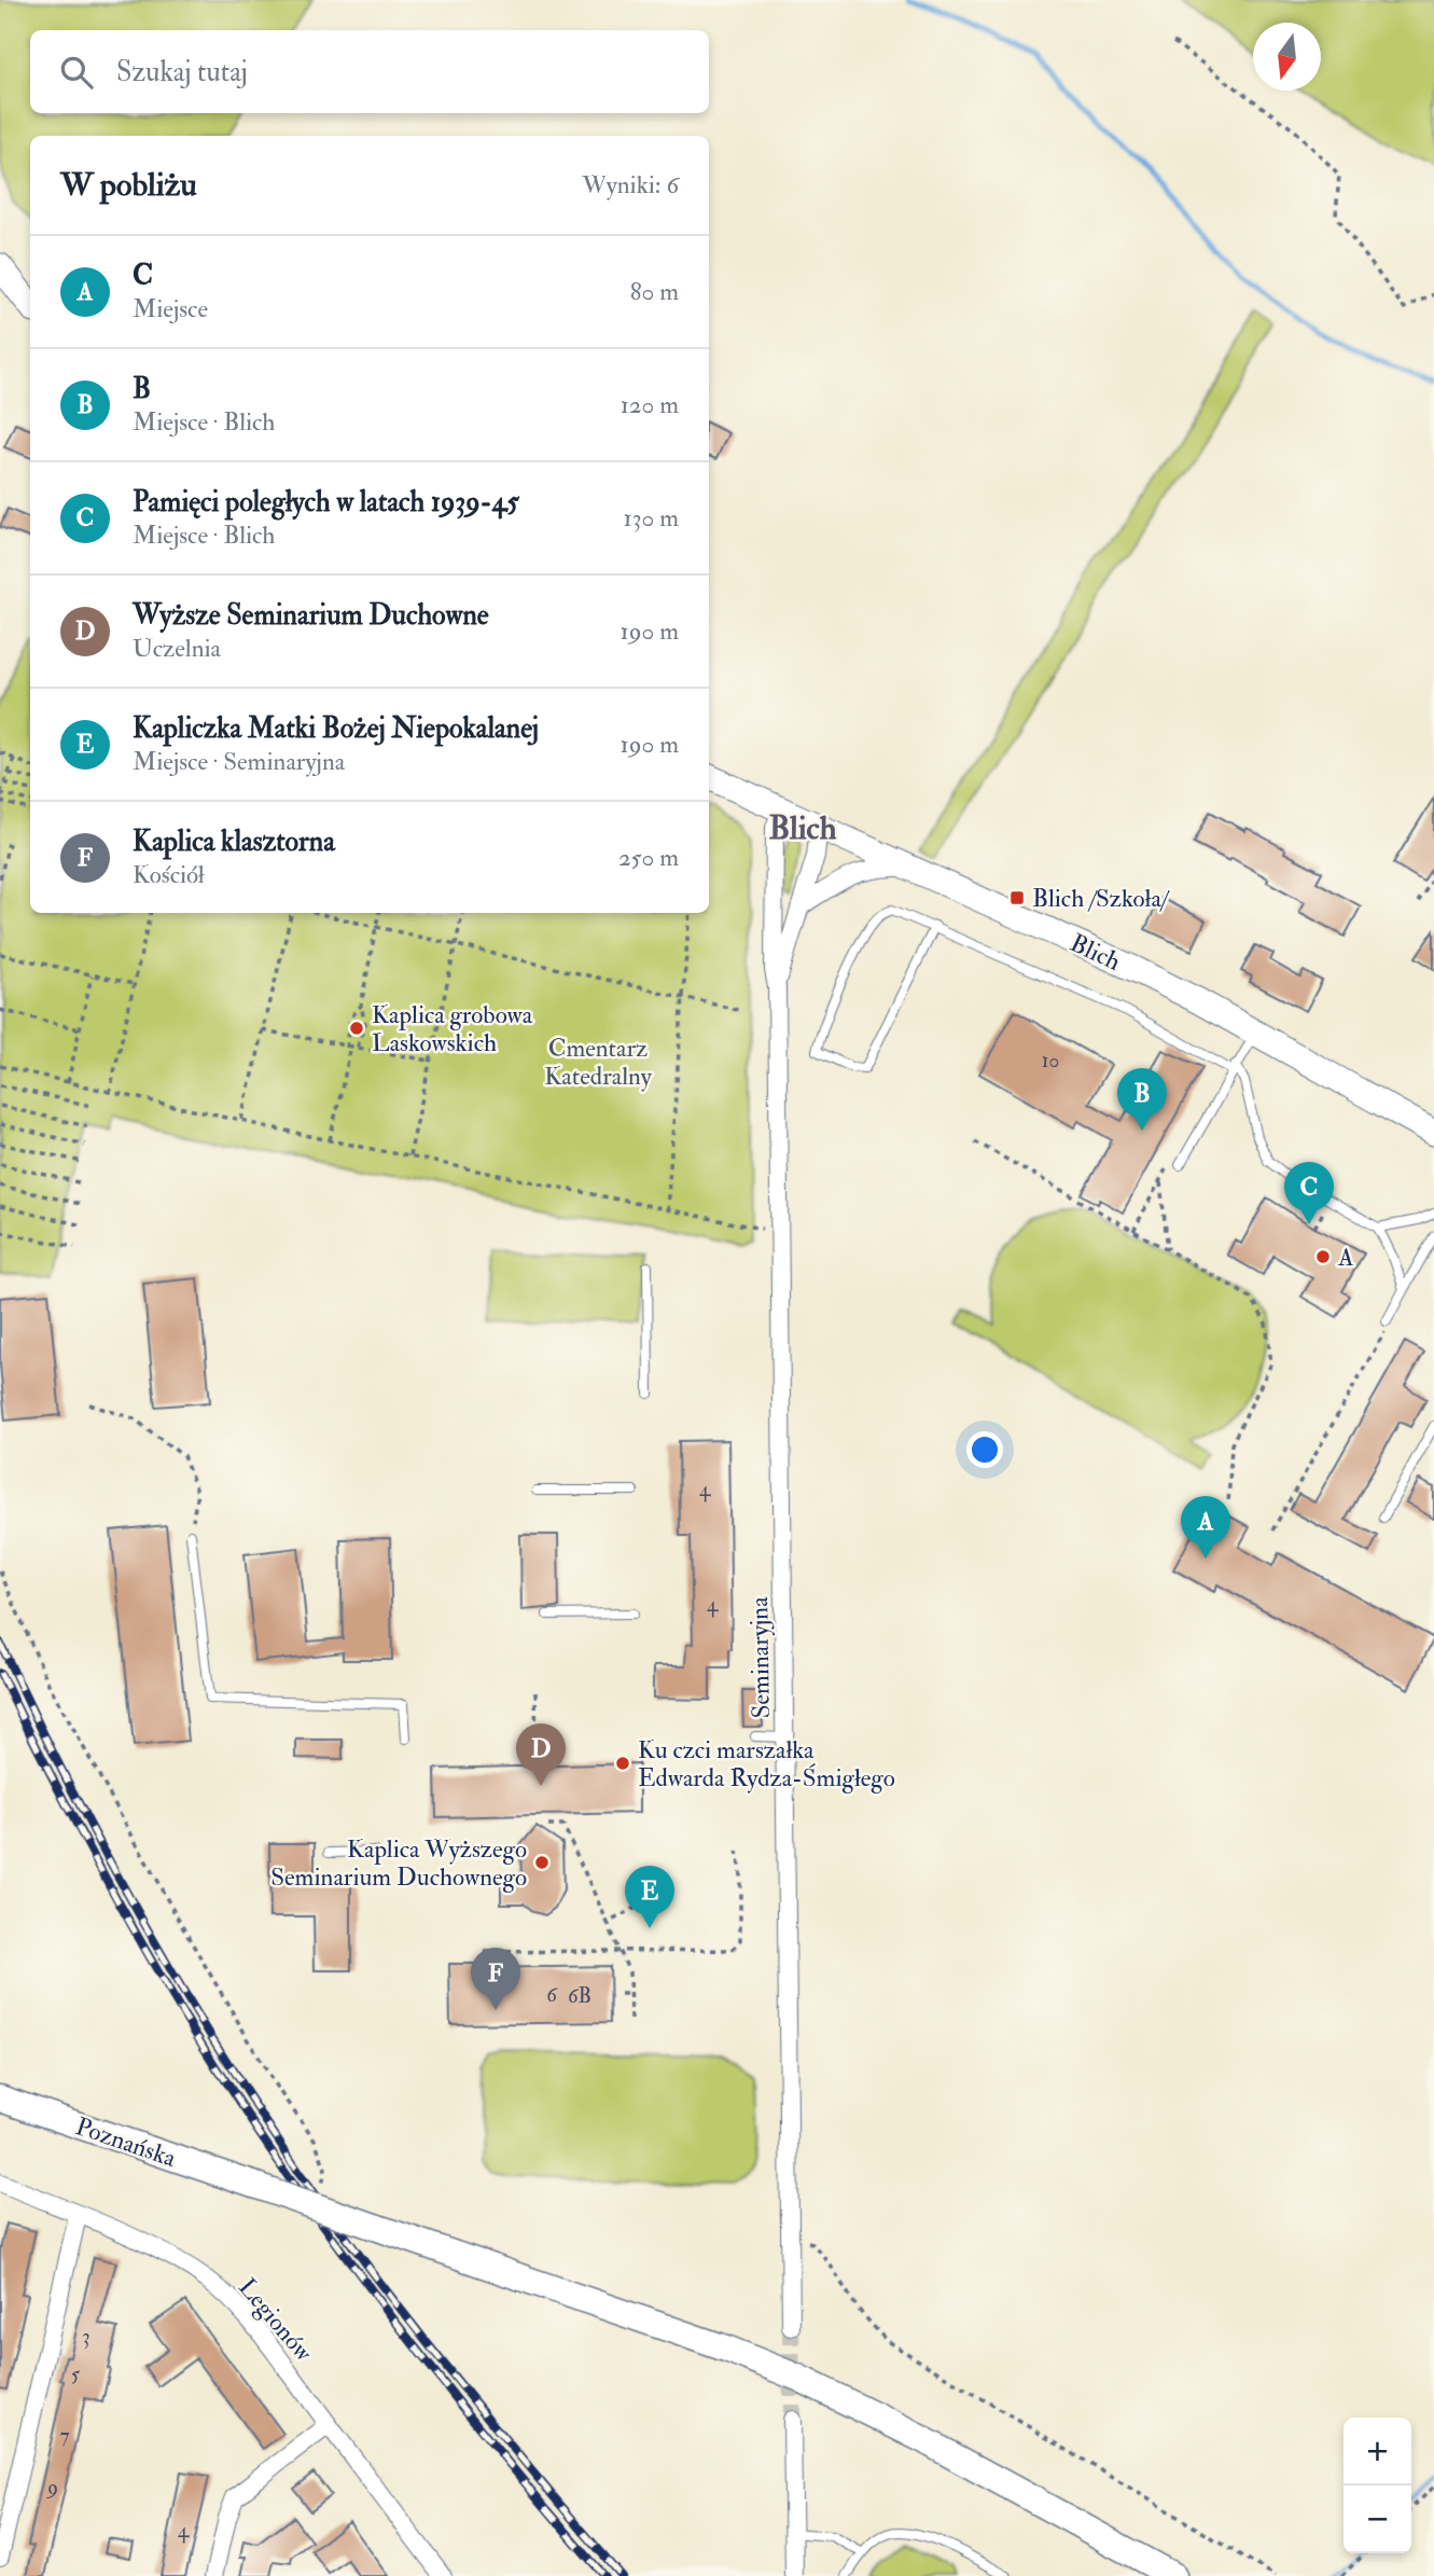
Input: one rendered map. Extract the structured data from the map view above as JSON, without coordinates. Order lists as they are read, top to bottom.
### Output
{
  "streets": {
    "main road": ["Poznańska"],
    "street": ["Blich", "Seminaryjna", "Legionów"]
  },
  "crossings": [
    ["Blich", "Seminaryjna"]
  ],
  "districts": ["Blich"],
  "parks": ["Cmentarz Katedralny"],
  "places": {
    "transit": ["Blich /Szkoła/"],
    "other": [
      "Kaplica grobowa Laskowskich",
      "A",
      "Ku czci marszałka Edwarda Rydza-Śmigłego",
      "Kaplica Wyższego Seminarium Duchownego"
    ]
  },
  "house_numbers": [
    "10",
    "4",
    "4",
    "6",
    "6B",
    "3",
    "5",
    "7",
    "9",
    "4"
  ],
  "north": "bottom",
  "page": {
    "search": "Szukaj tutaj",
    "heading": ["W pobliżu", "Wyniki: 6"],
    "list": [
      {
        "mark": "A",
        "name": "C",
        "note": "Miejsce",
        "value": "80 m"
      },
      {
        "mark": "B",
        "name": "B",
        "note": "Miejsce · Blich",
        "value": "120 m"
      },
      {
        "mark": "C",
        "name": "Pamięci poległych w latach 1939-45",
        "note": "Miejsce · Blich",
        "value": "130 m"
      },
      {
        "mark": "D",
        "name": "Wyższe Seminarium Duchowne",
        "note": "Uczelnia",
        "value": "190 m"
      },
      {
        "mark": "E",
        "name": "Kapliczka Matki Bożej Niepokalanej",
        "note": "Miejsce · Seminaryjna",
        "value": "190 m"
      },
      {
        "mark": "F",
        "name": "Kaplica klasztorna",
        "note": "Kościół",
        "value": "250 m"
      }
    ],
    "pins": [
      "B",
      "C",
      "A",
      "D",
      "E",
      "F"
    ],
    "map_buttons": ["+", "−"]
  }
}
